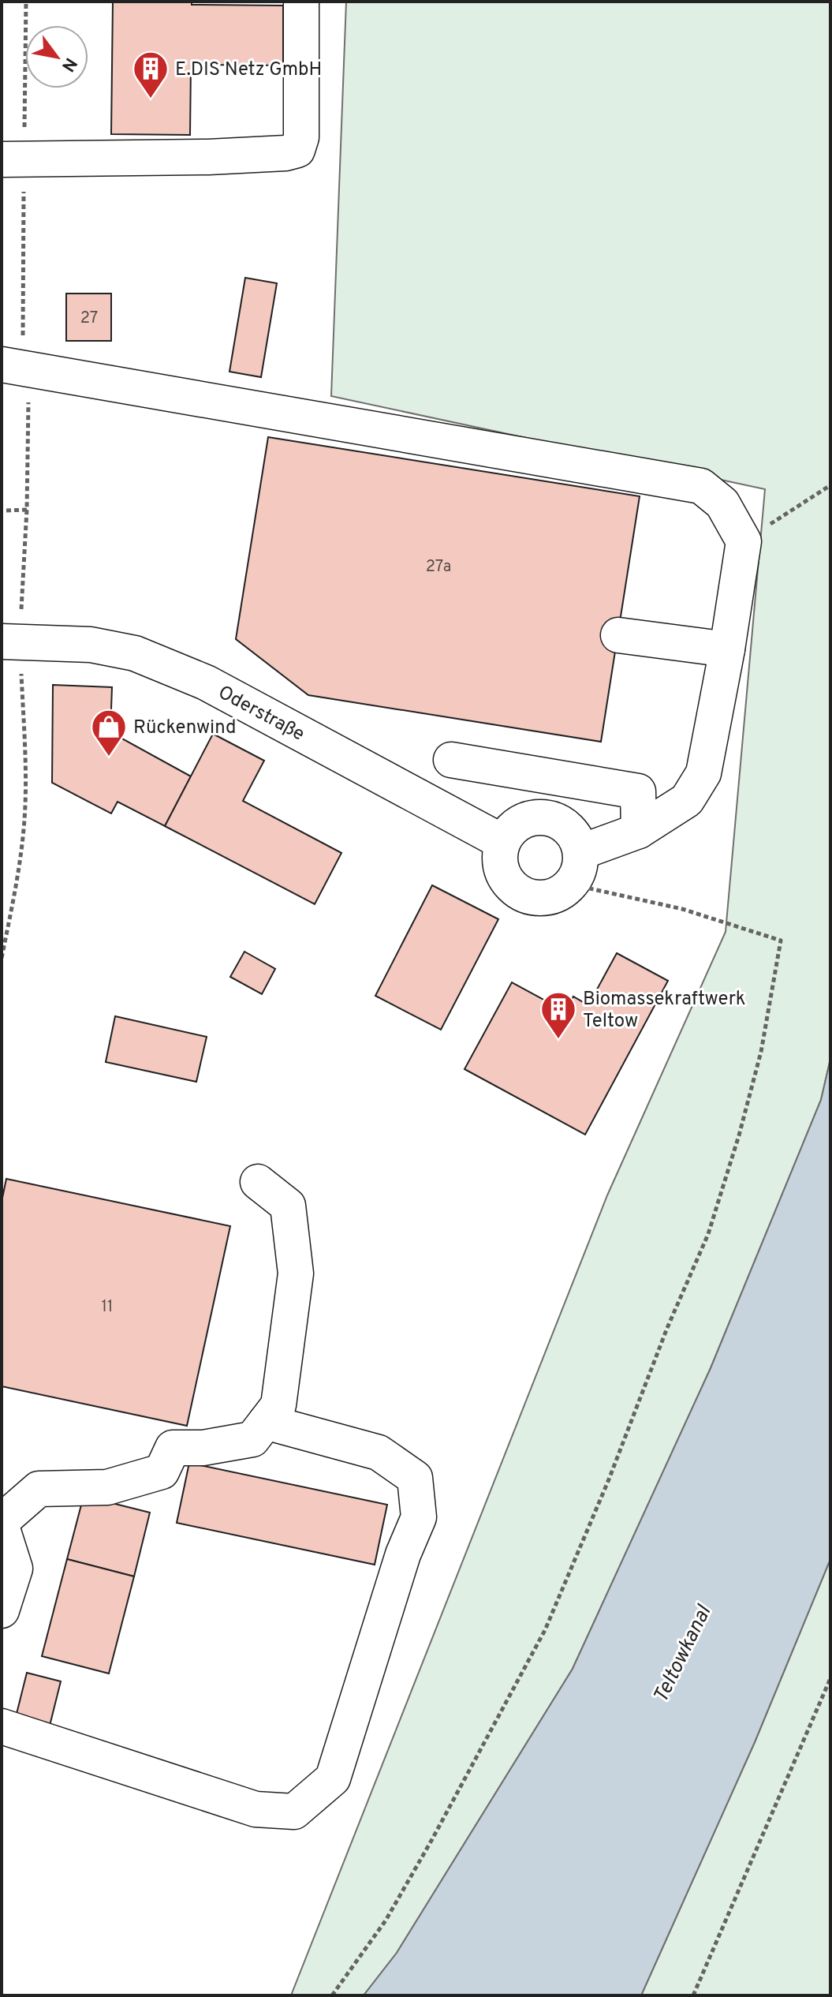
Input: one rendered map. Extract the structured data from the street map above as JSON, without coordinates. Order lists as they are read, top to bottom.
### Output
{
  "streets": {
    "street": ["Oderstraße"]
  },
  "water": ["Teltowkanal"],
  "places": {
    "building": ["E.DIS Netz GmbH", "Biomassekraftwerk Teltow"],
    "shop": ["Rückenwind"]
  },
  "house_numbers": ["27", "27a", "11"],
  "north": "bottom right"
}
